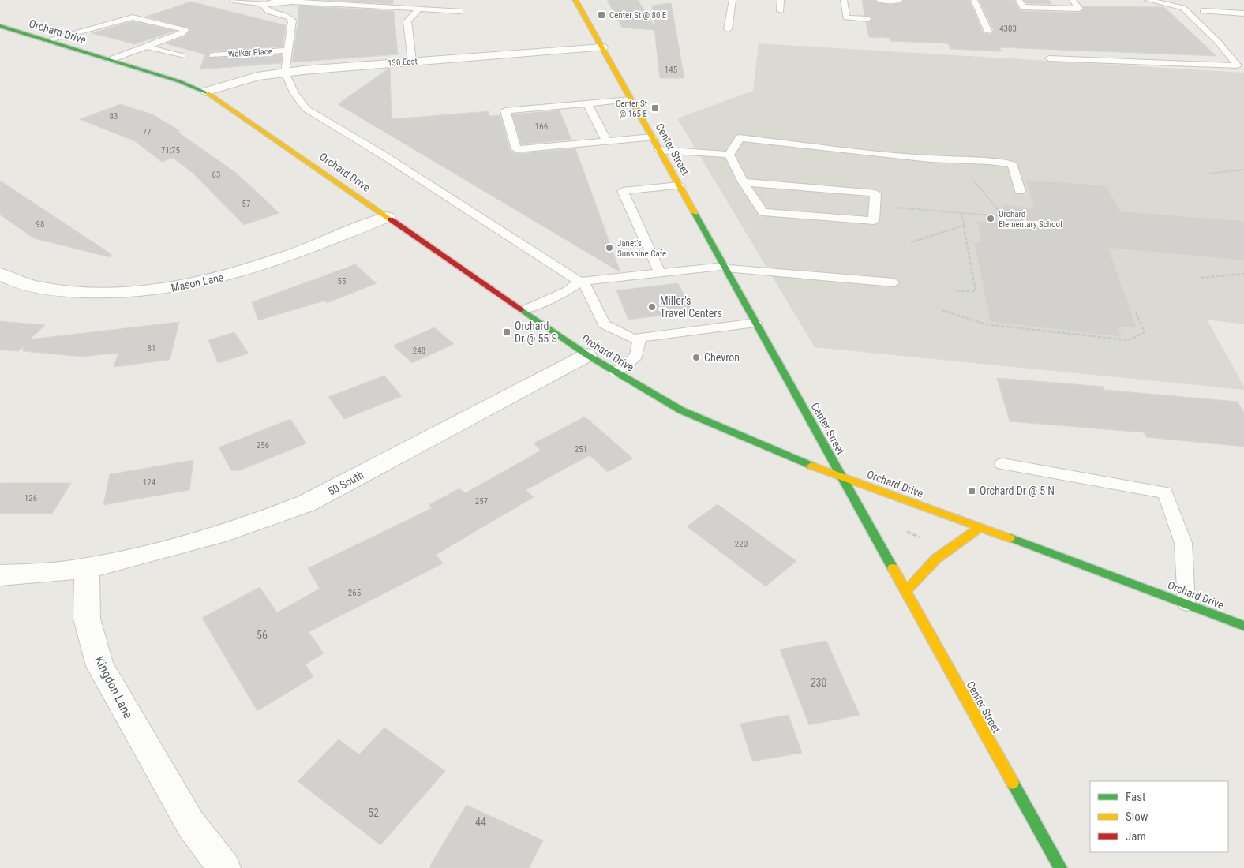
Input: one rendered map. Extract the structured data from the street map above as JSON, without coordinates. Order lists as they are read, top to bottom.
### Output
{
  "streets": {
    "main road": ["Orchard Drive", "Center Street"],
    "street": [
      "130 East",
      "Mason Lane",
      "50 South",
      "Kingdon Lane"
    ],
    "lane": ["Walker Place"]
  },
  "crossings": [
    ["Orchard Drive", "130 East"],
    ["Orchard Drive", "Center Street"],
    ["Orchard Drive", "Mason Lane"],
    ["Orchard Drive", "50 South"],
    ["130 East", "Center Street"],
    ["50 South", "Kingdon Lane"]
  ],
  "places": {
    "transit": [
      "Center St @ 80 E",
      "Center St @ 165 E",
      "Orchard Dr @ 55 S",
      "Orchard Dr @ 5 N"
    ],
    "other": [
      "Orchard Elementary School",
      "Janet's Sunshine Cafe",
      "Miller's Travel Centers",
      "Chevron"
    ]
  },
  "house_numbers": [
    "4303",
    "145",
    "83",
    "166",
    "77",
    "71;75",
    "63",
    "57",
    "98",
    "55",
    "81",
    "248",
    "256",
    "251",
    "124",
    "126",
    "257",
    "220",
    "265",
    "56",
    "230",
    "52",
    "44"
  ],
  "legend": ["Fast", "Slow", "Jam"]
}
